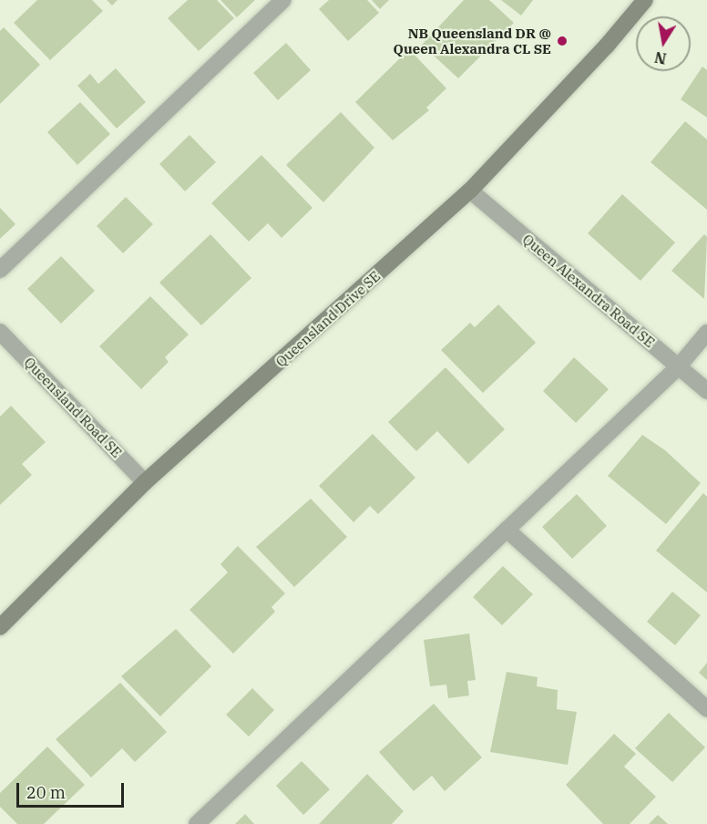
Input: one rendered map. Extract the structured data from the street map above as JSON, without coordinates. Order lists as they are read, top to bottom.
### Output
{
  "streets": {
    "street": ["Queen Alexandra Road SE", "Queensland Drive SE", "Queensland Road SE"]
  },
  "crossings": [
    ["Queen Alexandra Road SE", "Queensland Drive SE"],
    ["Queensland Drive SE", "Queensland Road SE"]
  ],
  "places": ["NB Queensland DR @ Queen Alexandra CL SE"],
  "scale_bar": "20 m",
  "north": "bottom"
}
